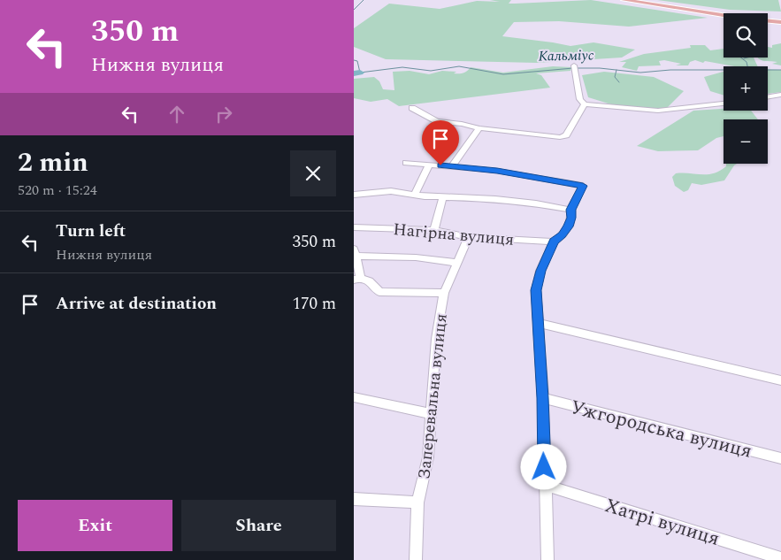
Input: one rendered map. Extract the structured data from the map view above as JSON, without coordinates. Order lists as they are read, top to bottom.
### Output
{
  "streets": {
    "street": [
      "Нагірна вулиця",
      "Заперевальна вулиця",
      "Ужгородська вулиця",
      "Хатрі вулиця"
    ]
  },
  "crossings": [
    ["Нагірна вулиця", "Заперевальна вулиця"]
  ],
  "water": ["Кальміус"],
  "page": {
    "turn": ["350 m", "Нижня вулиця"],
    "map_buttons": ["+", "−"],
    "heading": ["2 min", "520 m · 15:24"],
    "list": [
      {
        "name": "Turn left",
        "note": "Нижня вулиця",
        "value": "350 m"
      },
      {
        "name": "Arrive at destination",
        "value": "170 m"
      }
    ],
    "buttons": ["Exit", "Share"]
  }
}
